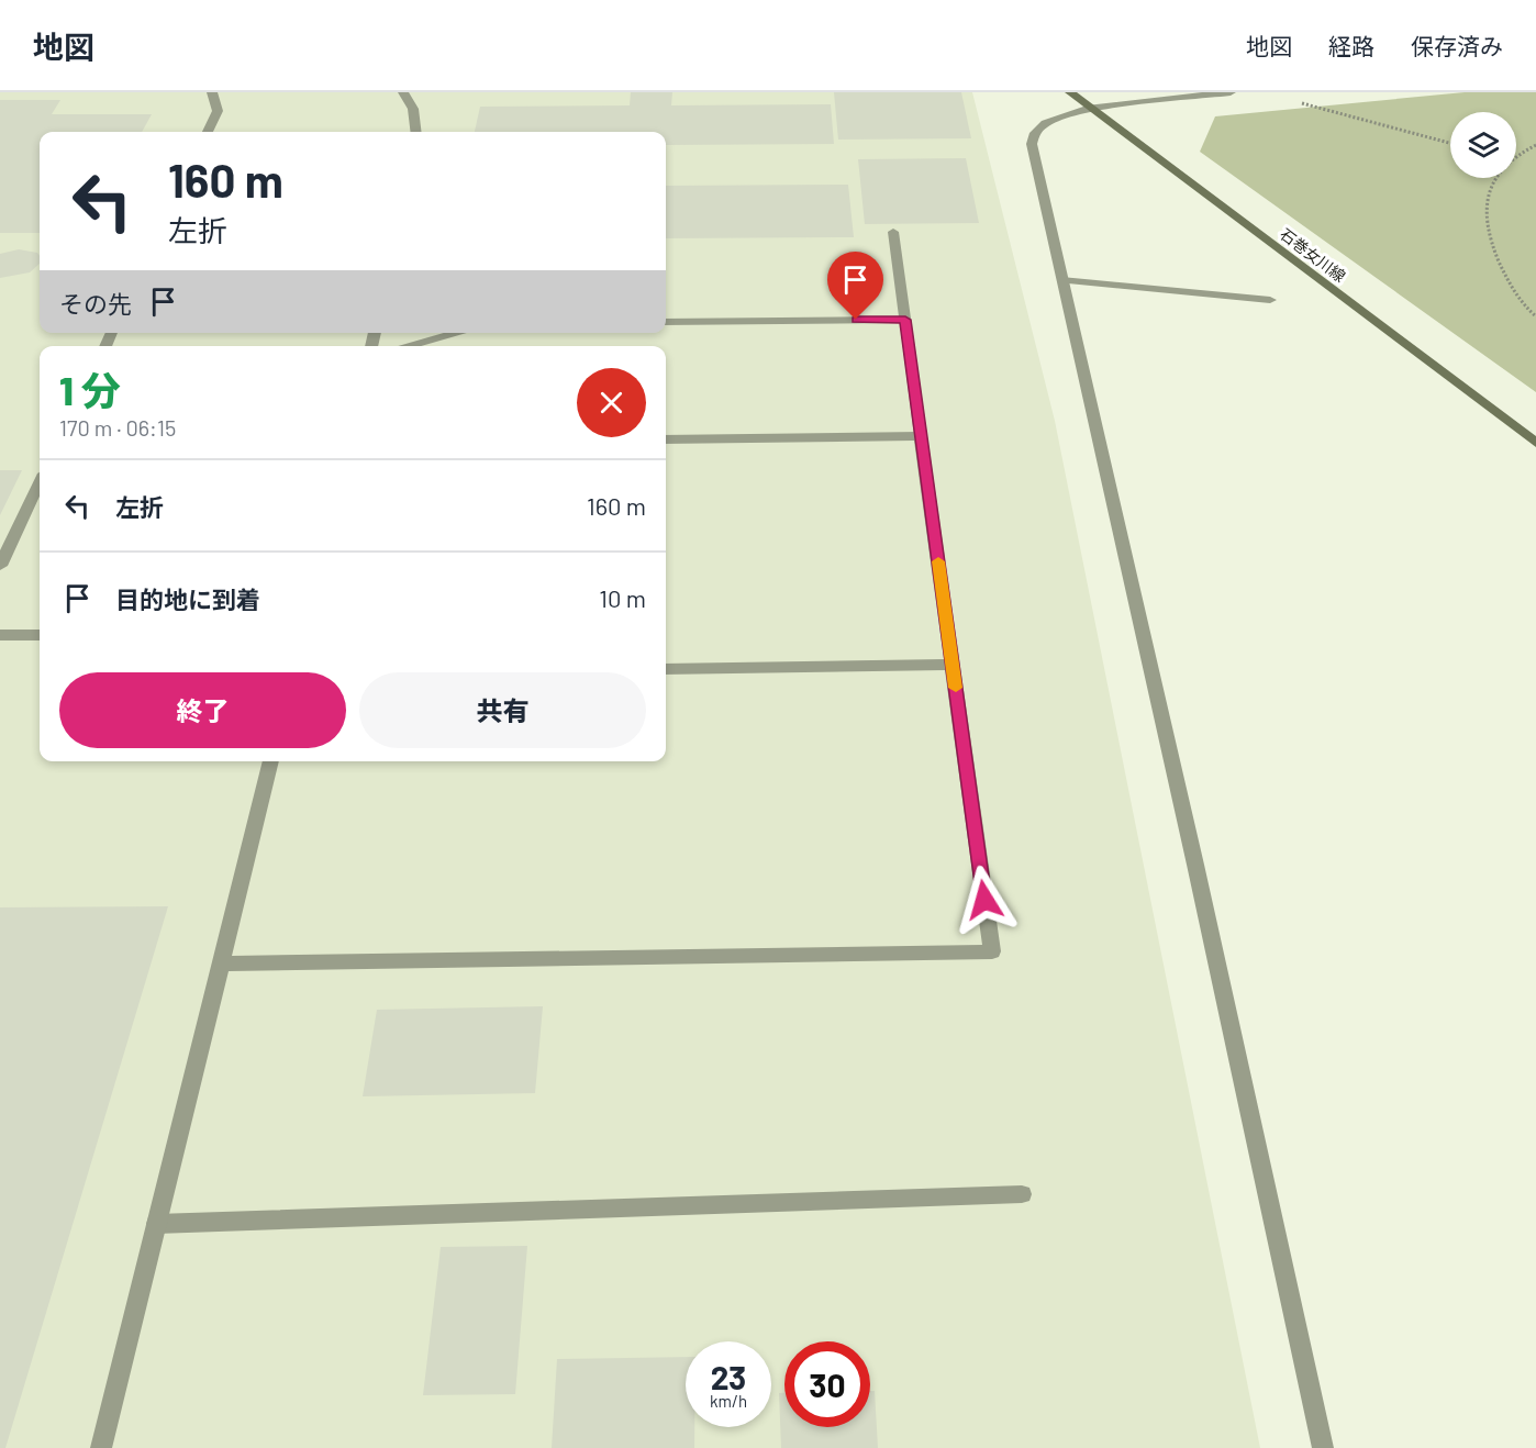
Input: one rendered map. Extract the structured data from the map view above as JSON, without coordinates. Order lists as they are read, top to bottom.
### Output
{
  "streets": {
    "main road": ["石巻女川線"]
  },
  "page": {
    "header": "地図",
    "nav": ["地図", "経路", "保存済み"],
    "turn": ["160 m", "左折"],
    "then": "その先",
    "heading": ["1 分", "170 m · 06:15"],
    "list": [
      {
        "name": "左折",
        "value": "160 m"
      },
      {
        "name": "目的地に到着",
        "value": "10 m"
      }
    ],
    "buttons": ["終了", "共有"],
    "speed": "23 km/h",
    "limit": "30"
  }
}
